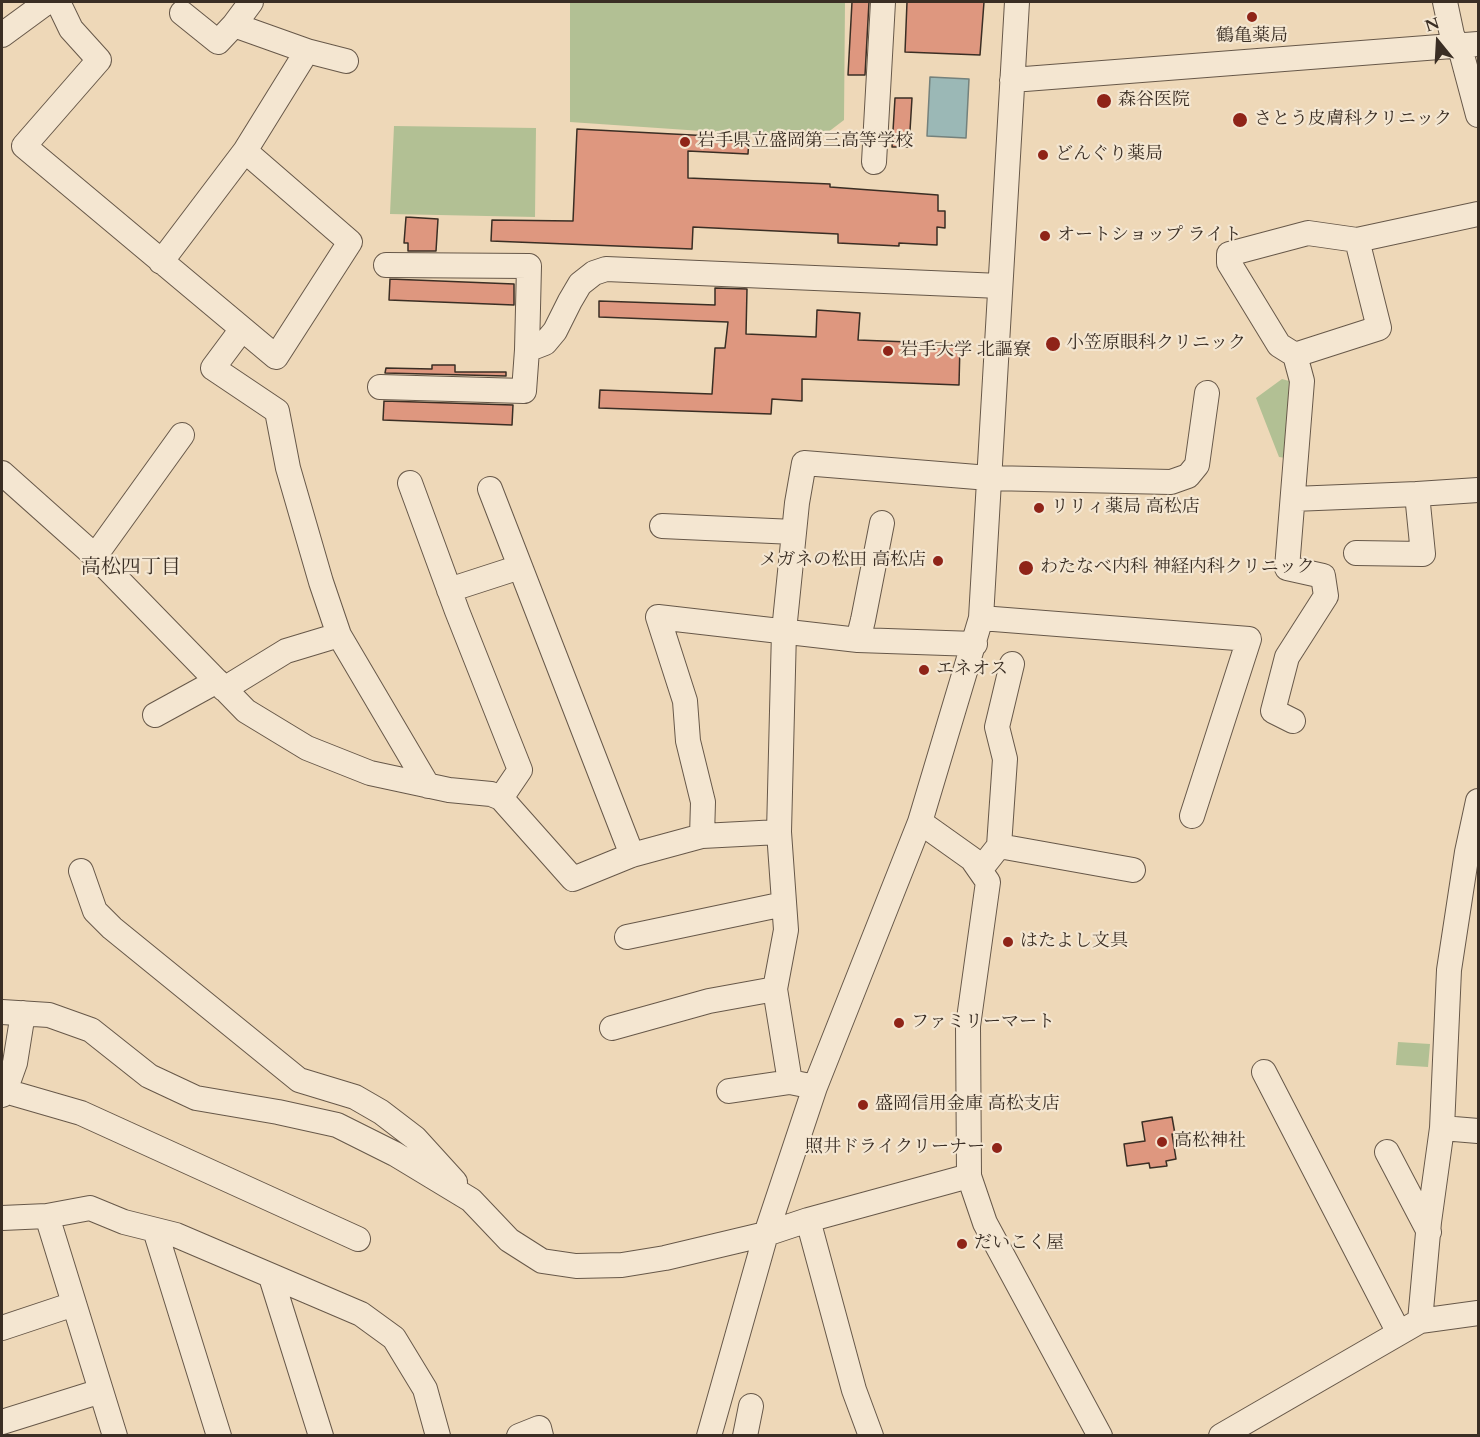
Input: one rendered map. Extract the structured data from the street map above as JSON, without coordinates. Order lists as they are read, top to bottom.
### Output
{
  "districts": ["高松四丁目"],
  "places": [
    "鶴亀薬局",
    "森谷医院",
    "さとう皮膚科クリニック",
    "岩手県立盛岡第三高等学校",
    "どんぐり薬局",
    "オートショップ ライト",
    "小笠原眼科クリニック",
    "岩手大学 北謳寮",
    "リリィ薬局 高松店",
    "メガネの松田 高松店",
    "わたなべ内科 神経内科クリニック",
    "エネオス",
    "はたよし文具",
    "ファミリーマート",
    "盛岡信用金庫 高松支店",
    "高松神社",
    "照井ドライクリーナー",
    "だいこく屋"
  ],
  "north": "top"
}
